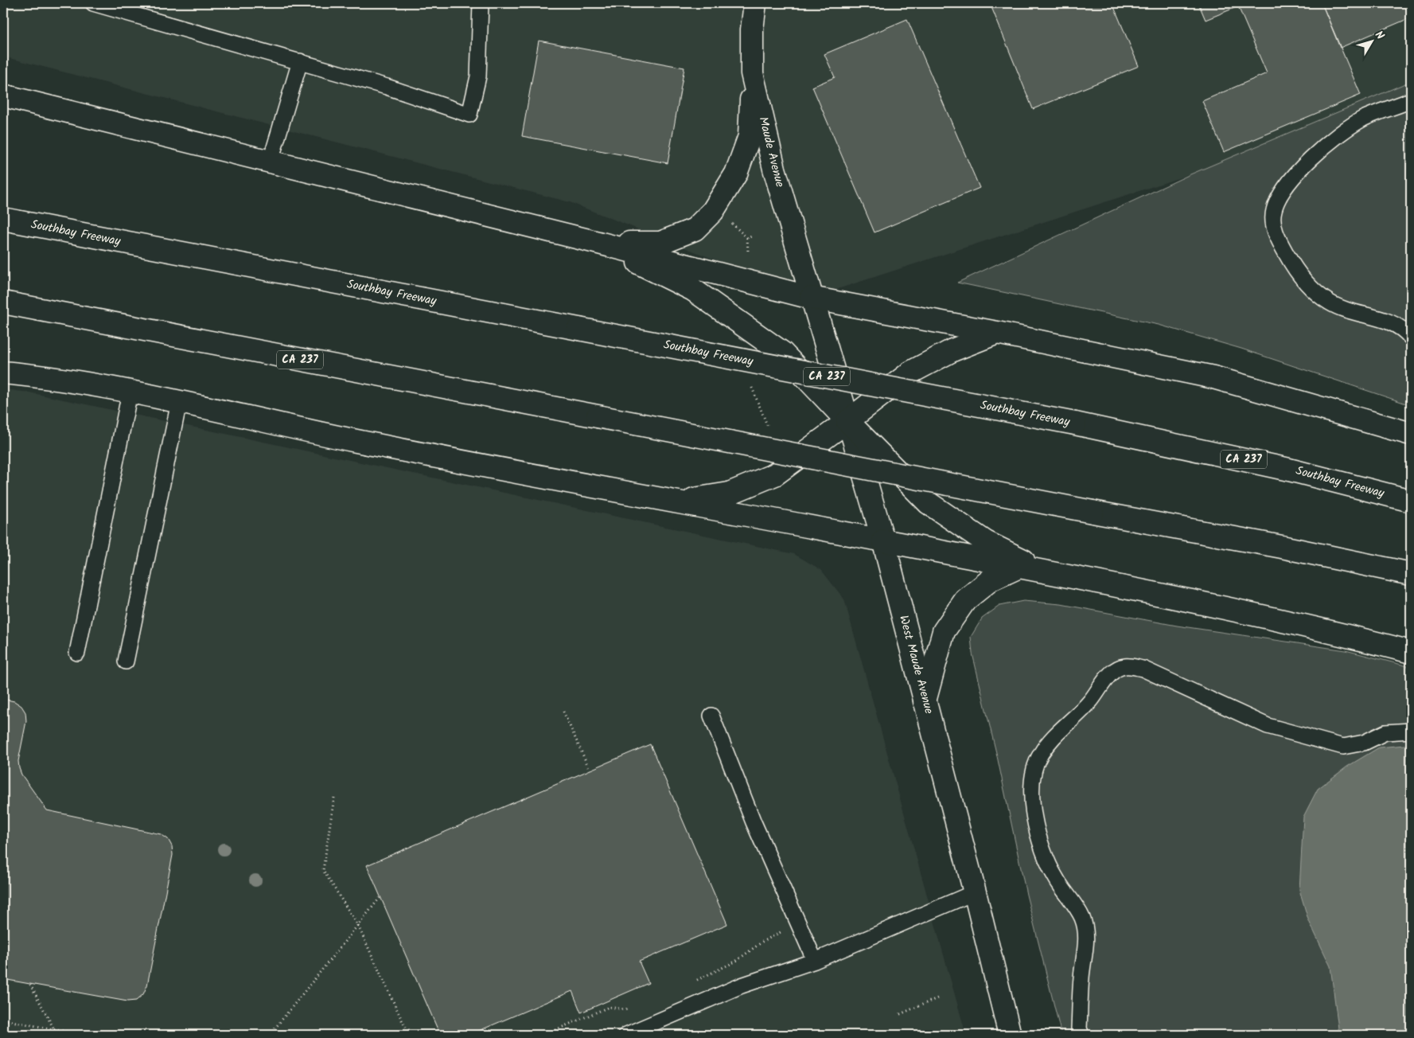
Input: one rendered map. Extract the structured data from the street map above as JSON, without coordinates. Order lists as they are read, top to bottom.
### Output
{
  "streets": {
    "main road": [
      "Maude Avenue",
      "Southbay Freeway",
      "CA 237",
      "West Maude Avenue"
    ]
  },
  "crossings": [
    ["Maude Avenue", "West Maude Avenue"]
  ],
  "north": "top right"
}
